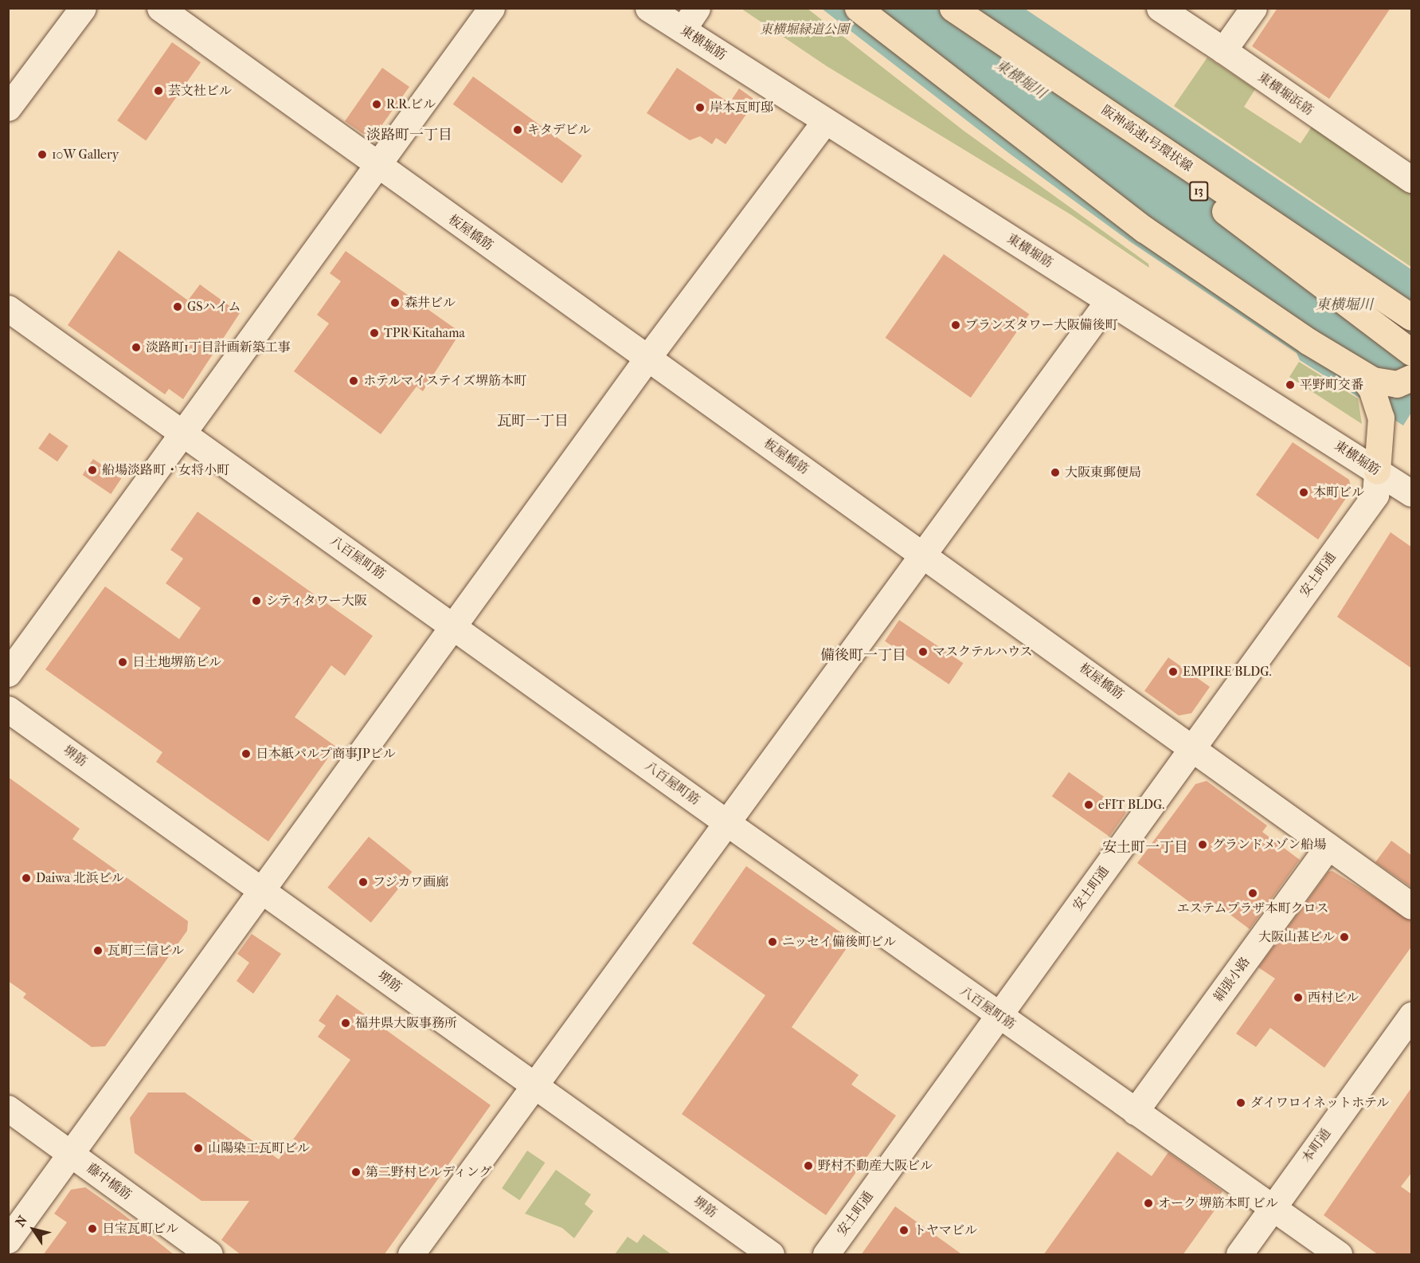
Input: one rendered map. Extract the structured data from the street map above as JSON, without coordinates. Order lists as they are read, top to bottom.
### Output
{
  "streets": {
    "highway": ["阪神高速1号環状線", "13"],
    "street": [
      "東横堀筋",
      "東横堀浜筋",
      "板屋橋筋",
      "八百屋町筋",
      "安土町通",
      "堺筋",
      "絹張小路",
      "本町通",
      "藤中橋筋"
    ]
  },
  "crossings": [
    ["東横堀筋", "安土町通"],
    ["阪神高速1号環状線", "13"],
    ["板屋橋筋", "安土町通"],
    ["板屋橋筋", "絹張小路"],
    ["八百屋町筋", "安土町通"],
    ["八百屋町筋", "絹張小路"],
    ["八百屋町筋", "本町通"]
  ],
  "districts": [
    "淡路町一丁目",
    "瓦町一丁目",
    "備後町一丁目",
    "安土町一丁目"
  ],
  "water": ["東横堀川"],
  "parks": ["東横堀緑道公園"],
  "places": [
    "芸文社ビル",
    "R.R.ビル",
    "岸本瓦町邸",
    "キタデビル",
    "10W Gallery",
    "森井ビル",
    "GSハイム",
    "ブランズタワー大阪備後町",
    "TPR Kitahama",
    "淡路町1丁目計画新築工事",
    "ホテルマイステイズ堺筋本町",
    "平野町交番",
    "船場淡路町・女将小町",
    "大阪東郵便局",
    "本町ビル",
    "シティタワー大阪",
    "マスクテルハウス",
    "日土地堺筋ビル",
    "EMPIRE BLDG.",
    "日本紙パルプ商事JPビル",
    "eFIT BLDG.",
    "グランドメゾン船場",
    "Daiwa 北浜ビル",
    "フジカワ画廊",
    "エステムプラザ本町クロス",
    "大阪山甚ビル",
    "ニッセイ備後町ビル",
    "瓦町三信ビル",
    "西村ビル",
    "福井県大阪事務所",
    "ダイワロイネットホテル",
    "山陽染工瓦町ビル",
    "野村不動産大阪ビル",
    "第二野村ビルディング",
    "オーク 堺筋本町 ビル",
    "日宝瓦町ビル",
    "トヤマビル"
  ],
  "north": "top left"
}
